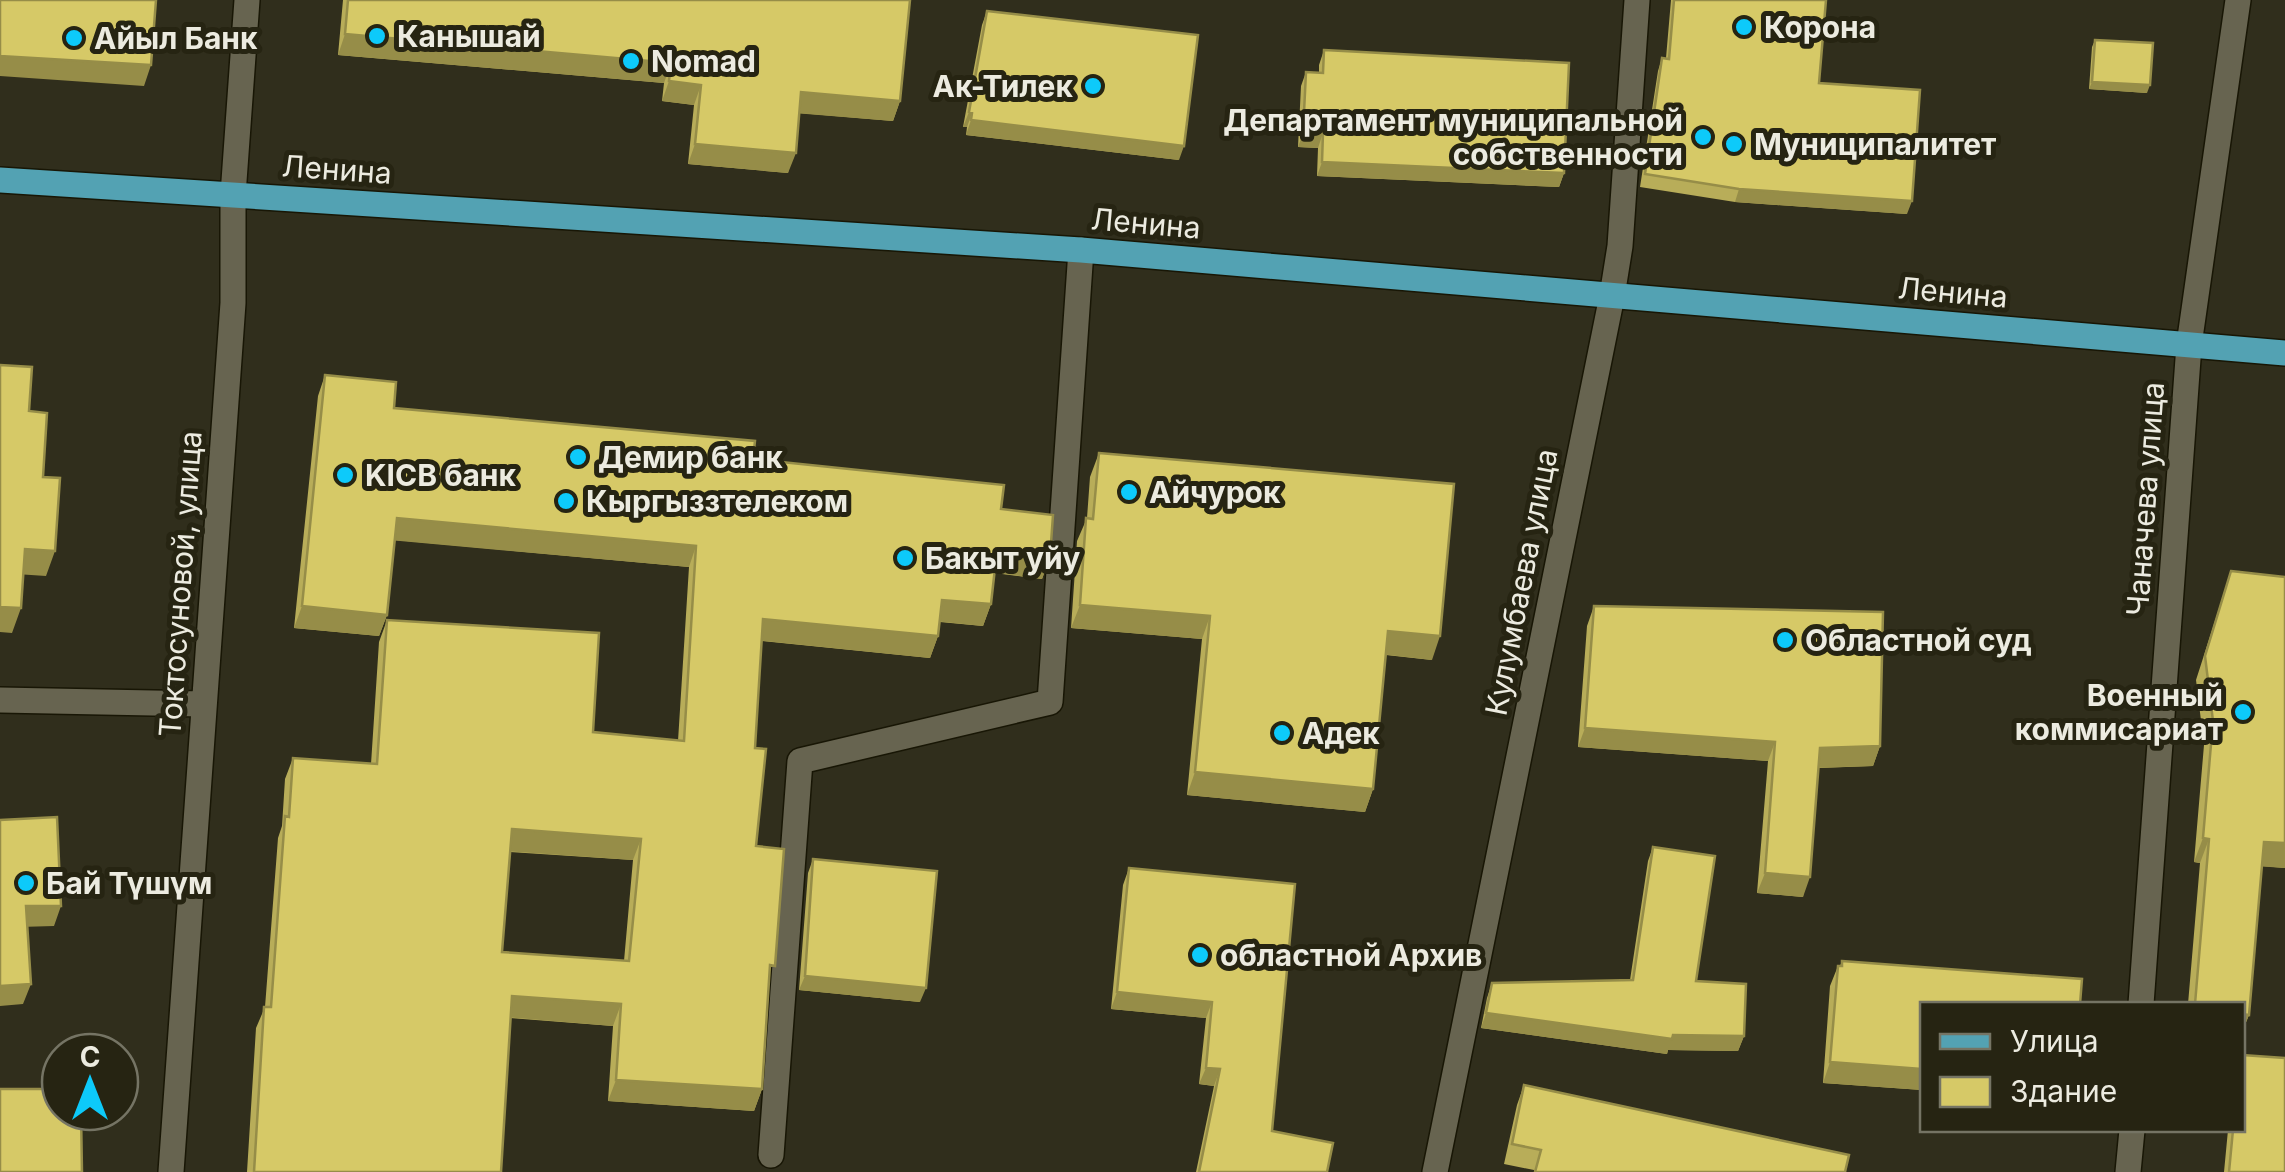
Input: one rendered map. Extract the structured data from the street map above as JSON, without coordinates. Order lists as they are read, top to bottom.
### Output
{
  "streets": {
    "main road": ["Ленина"],
    "street": ["Чаначева улица", "Кулумбаева улица", "Токтосуновой, улица"]
  },
  "crossings": [
    ["Ленина", "Чаначева улица"],
    ["Ленина", "Кулумбаева улица"],
    ["Ленина", "Токтосуновой, улица"]
  ],
  "places": [
    "Корона",
    "Канышай",
    "Айыл Банк",
    "Nomad",
    "Ак-Тилек",
    "Департамент муниципальной собственности",
    "Муниципалитет",
    "Демир банк",
    "KICB банк",
    "Айчурок",
    "Кыргыззтелеком",
    "Бакыт уйу",
    "Областной суд",
    "Военный коммисариат",
    "Адек",
    "Бай Түшүм",
    "областной Архив"
  ],
  "legend": ["Улица", "Здание"],
  "north": "top"
}
